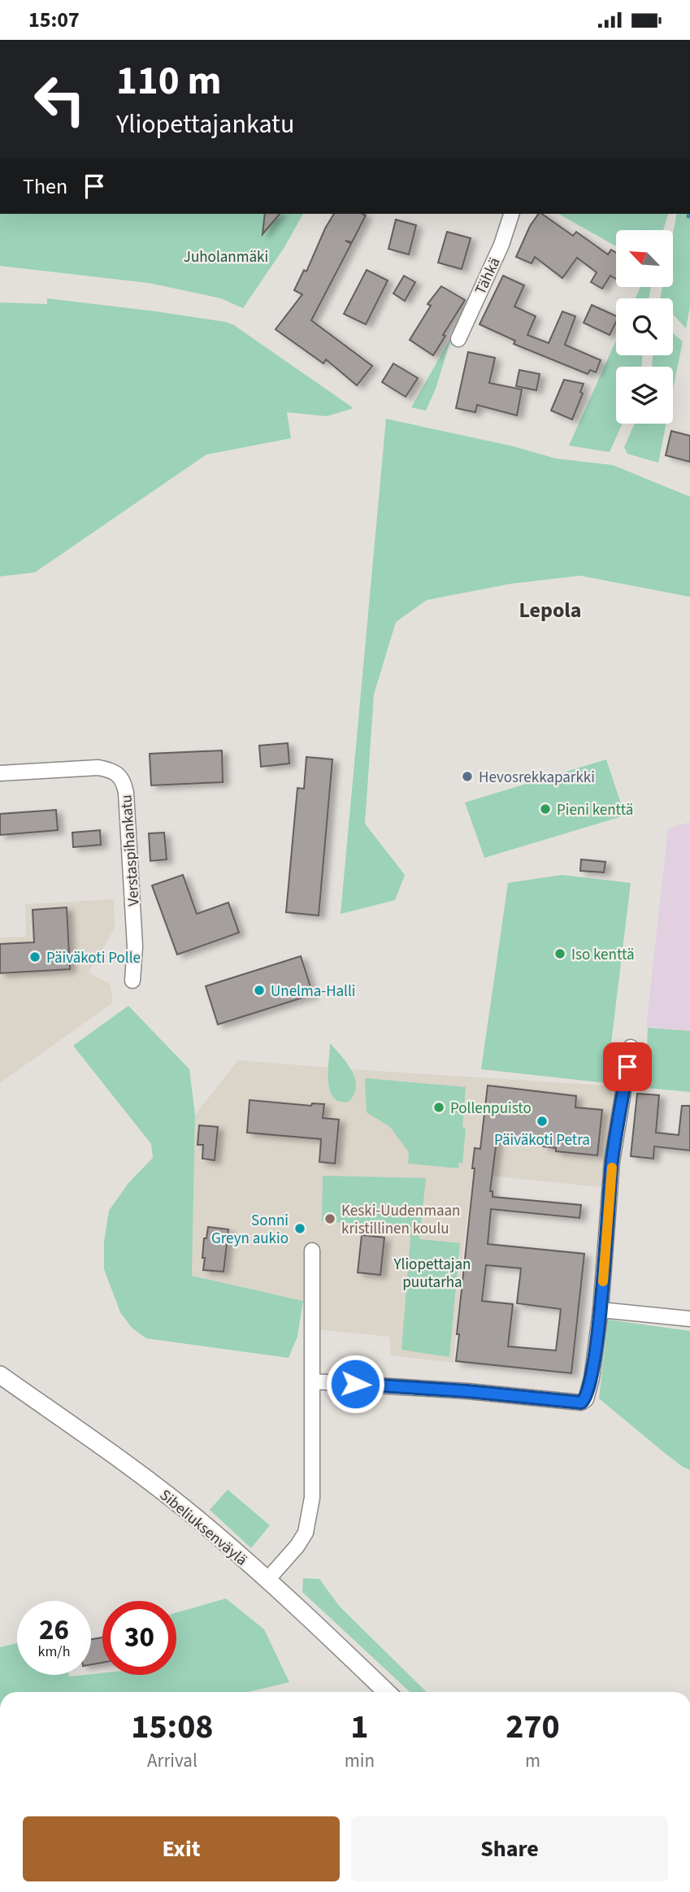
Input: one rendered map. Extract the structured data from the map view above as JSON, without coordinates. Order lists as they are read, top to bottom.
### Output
{
  "streets": {
    "main road": ["Sibeliuksenväylä"],
    "street": ["Tähkä", "Verstaspihankatu"]
  },
  "districts": ["Lepola"],
  "parks": ["Juholanmäki", "Yliopettajan puutarha"],
  "places": [
    "Hevosrekkaparkki",
    "Pieni kenttä",
    "Iso kenttä",
    "Päiväkoti Polle",
    "Unelma-Halli",
    "Pollenpuisto",
    "Päiväkoti Petra",
    "Keski-Uudenmaan kristillinen koulu",
    "Sonni Greyn aukio"
  ],
  "north": "top left",
  "page": {
    "status": "15:07",
    "turn": ["110 m", "Yliopettajankatu"],
    "then": "Then",
    "speed": "26 km/h",
    "limit": "30",
    "eta": [
      "15:08",
      "Arrival",
      "1",
      "min",
      "270",
      "m"
    ],
    "buttons": ["Exit", "Share"]
  }
}
